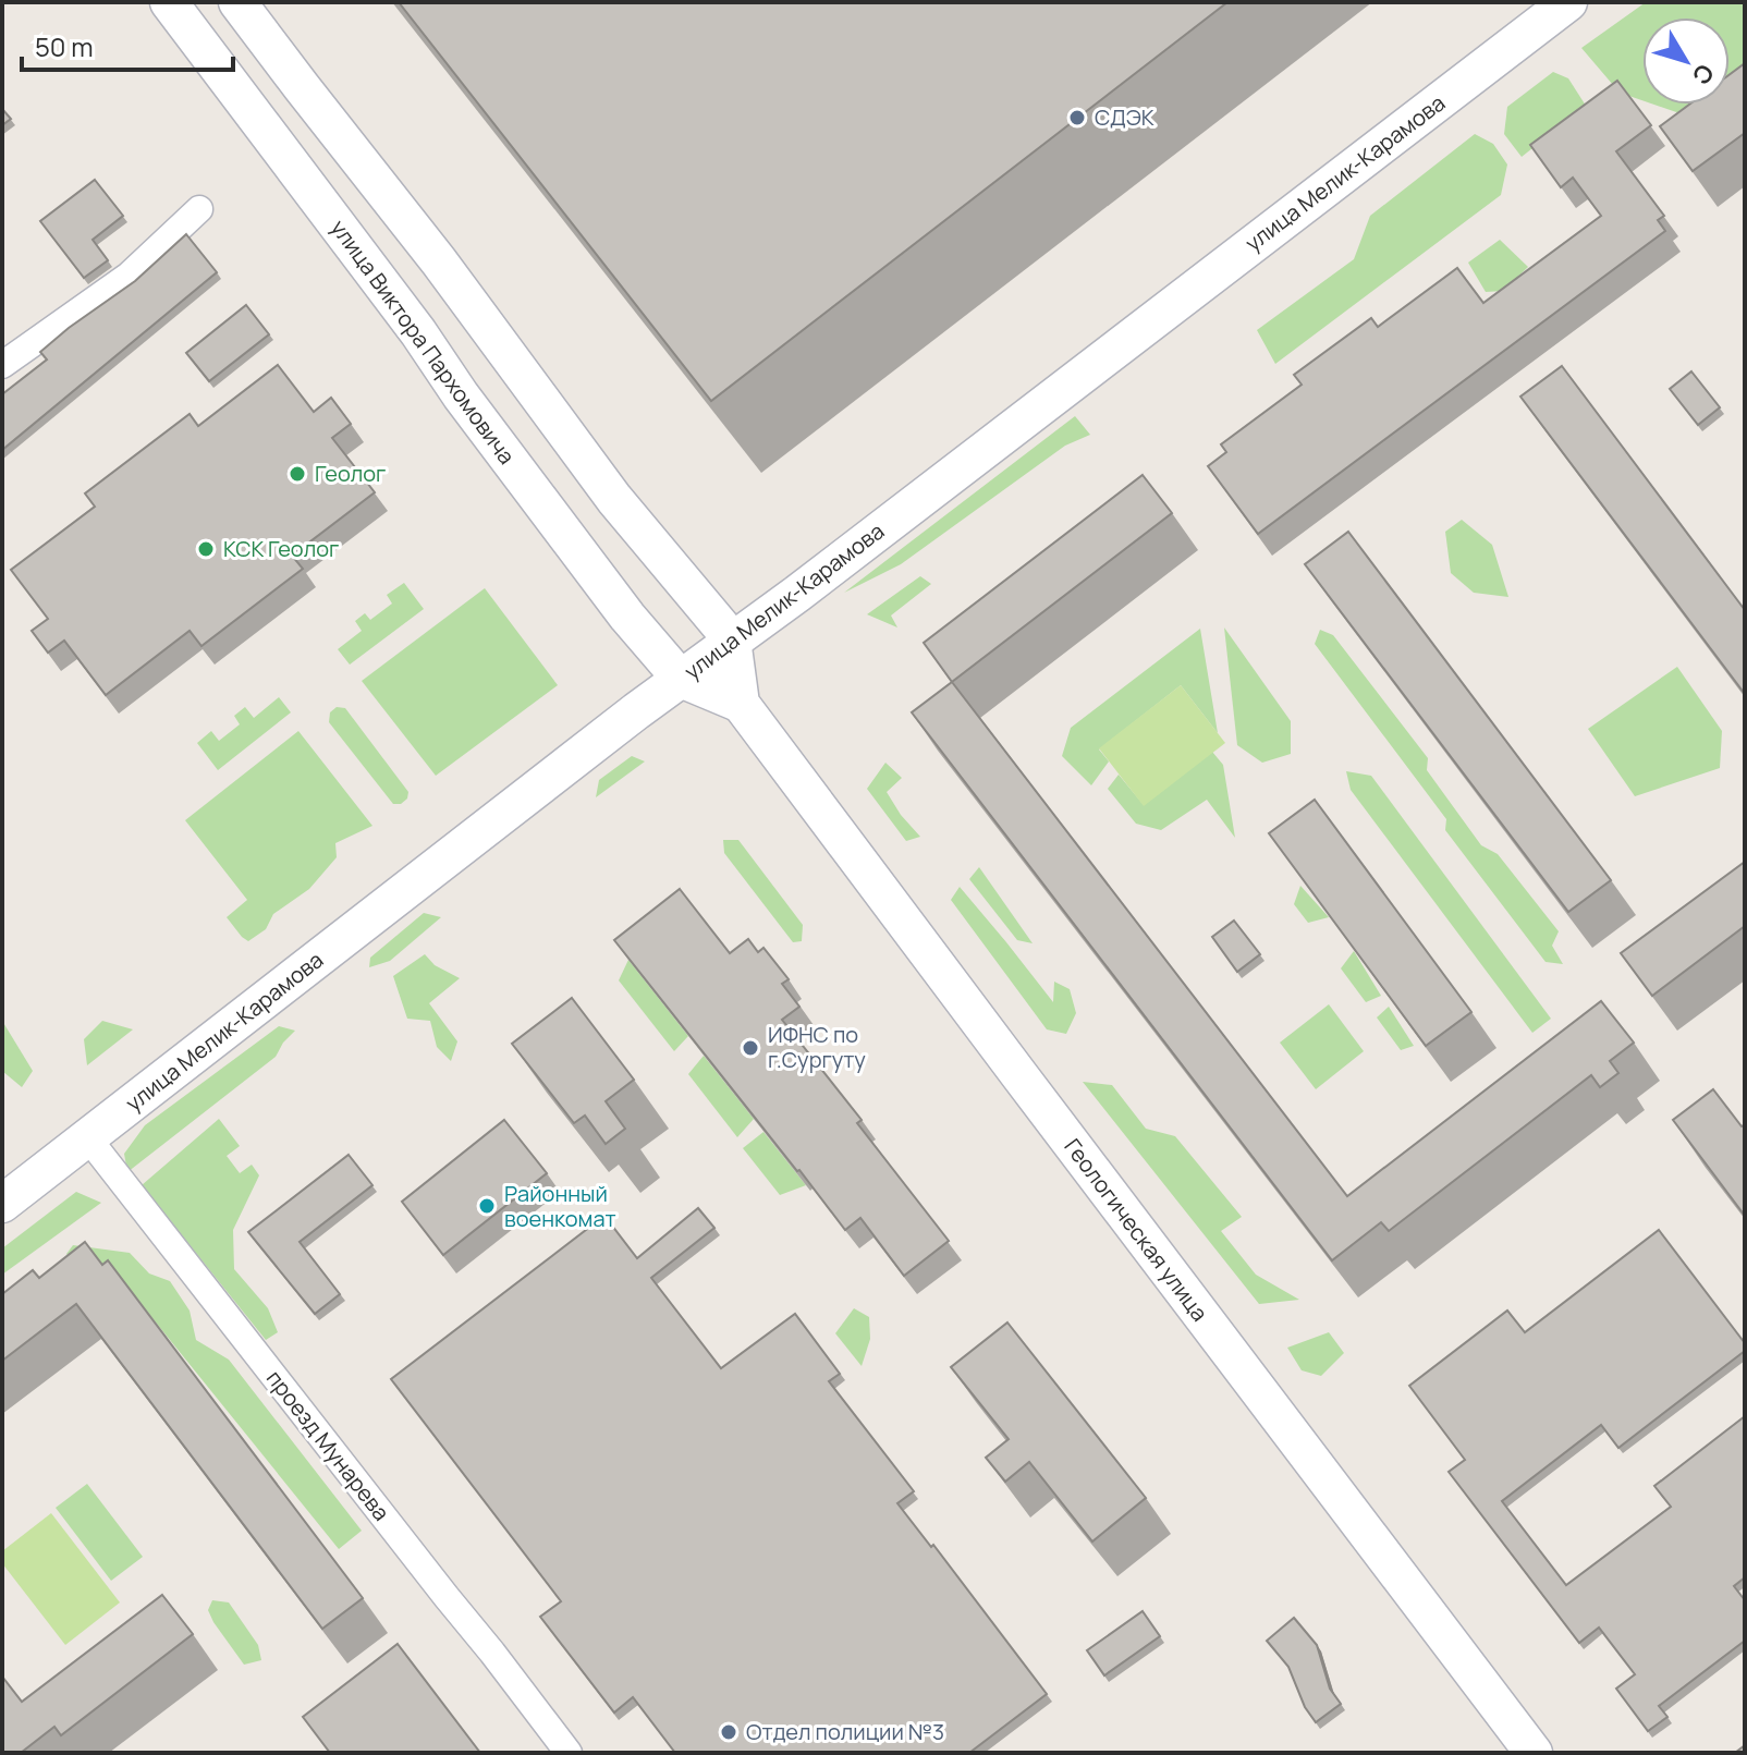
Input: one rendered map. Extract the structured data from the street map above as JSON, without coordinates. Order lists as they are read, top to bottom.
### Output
{
  "streets": {
    "main road": ["улица Мелик-Карамова", "улица Виктора Пархомовича", "Геологическая улица"],
    "street": ["проезд Мунарева"]
  },
  "crossings": [
    ["улица Мелик-Карамова", "улица Виктора Пархомовича"],
    ["улица Мелик-Карамова", "Геологическая улица"],
    ["улица Мелик-Карамова", "проезд Мунарева"]
  ],
  "places": [
    "СДЭК",
    "Геолог",
    "КСК Геолог",
    "ИФНС по г.Сургуту",
    "Районный военкомат",
    "Отдел полиции №3"
  ],
  "scale_bar": "50 m",
  "north": "bottom right"
}
